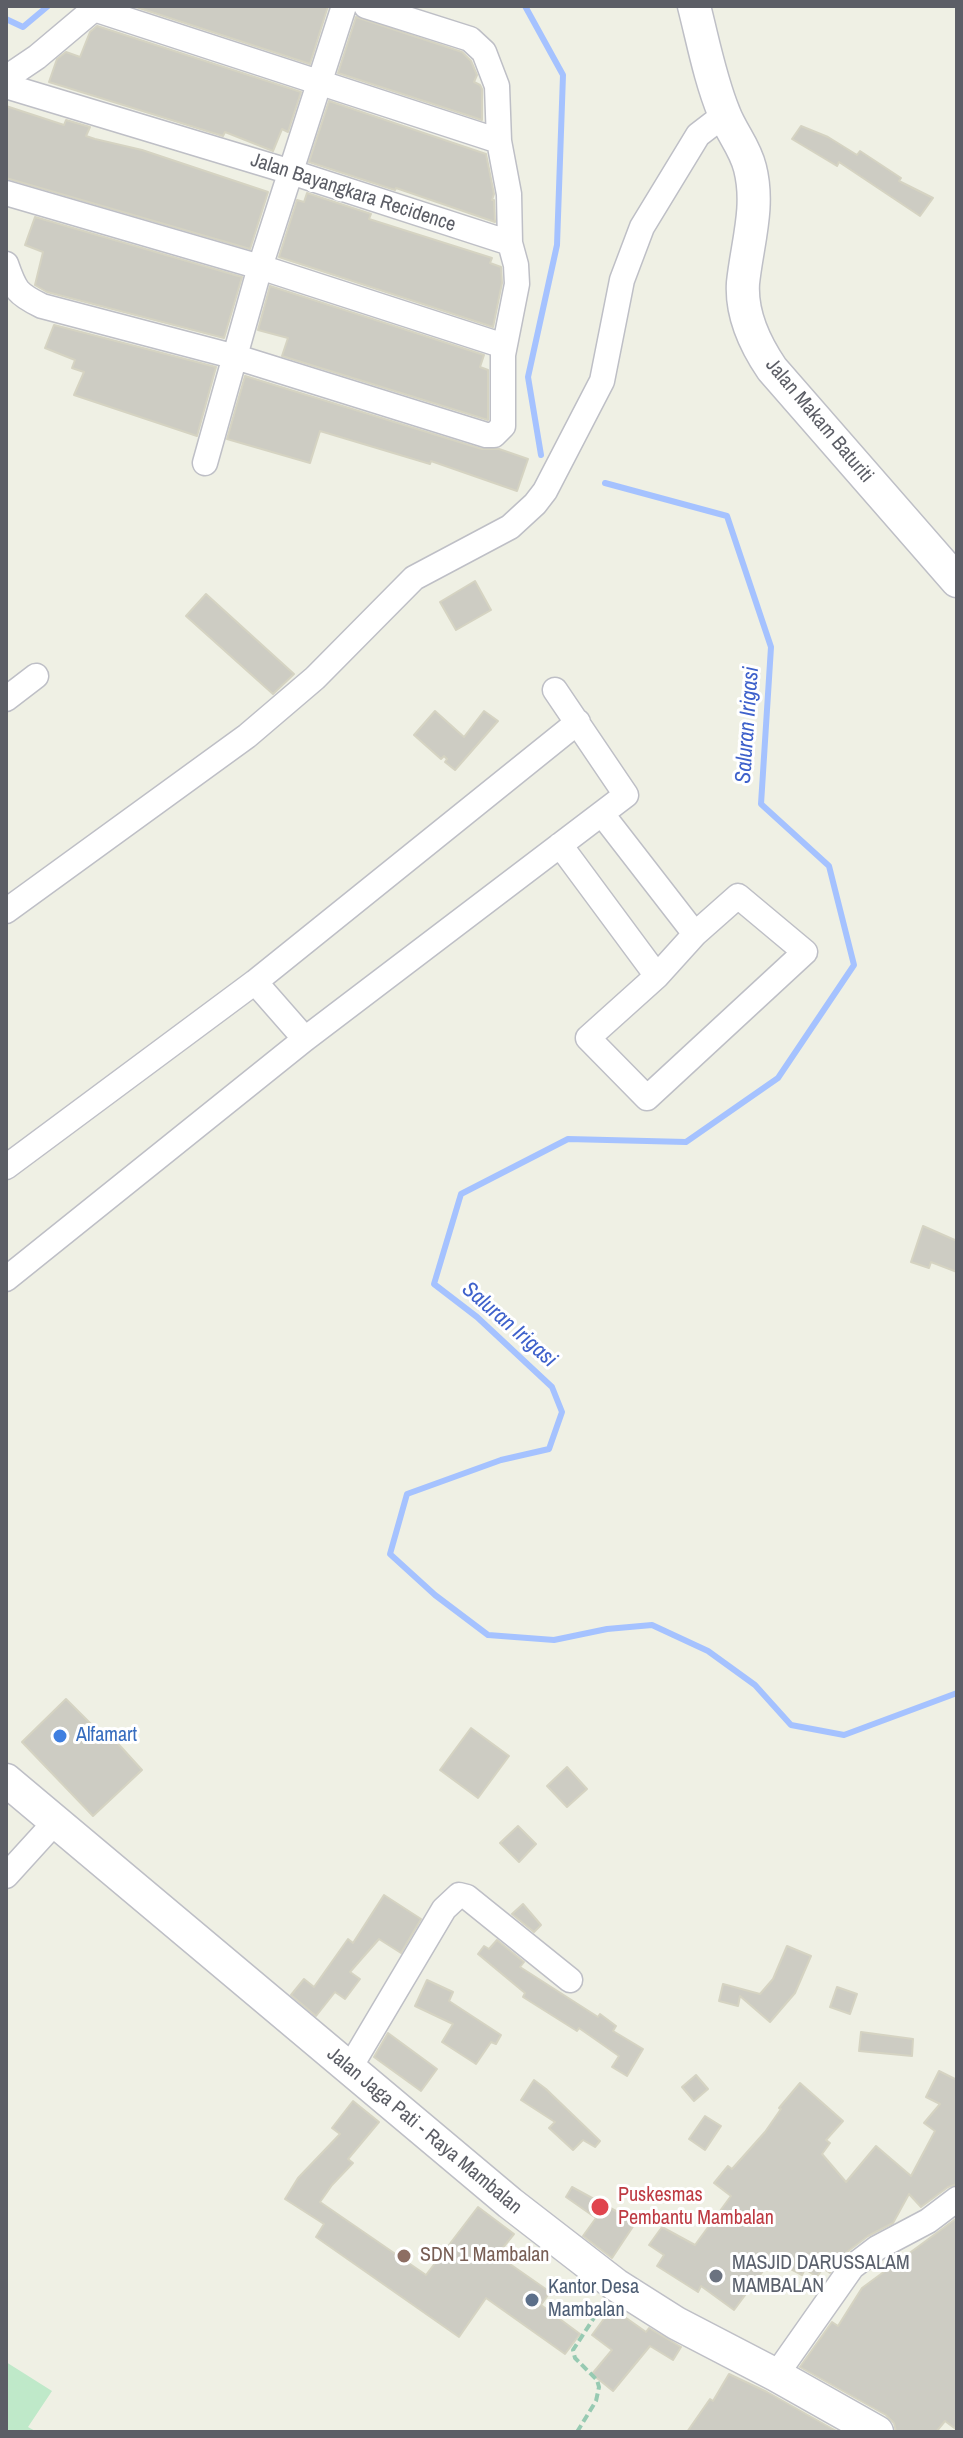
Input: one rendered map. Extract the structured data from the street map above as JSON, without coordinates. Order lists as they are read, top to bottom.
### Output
{
  "streets": {
    "street": ["Jalan Bayangkara Recidence", "Jalan Makam Baturiti", "Jalan Jaga Pati - Raya Mambalan"]
  },
  "water": ["Saluran Irigasi"],
  "places": [
    "Alfamart",
    "Puskesmas Pembantu Mambalan",
    "SDN 1 Mambalan",
    "MASJID DARUSSALAM MAMBALAN",
    "Kantor Desa Mambalan"
  ]
}
